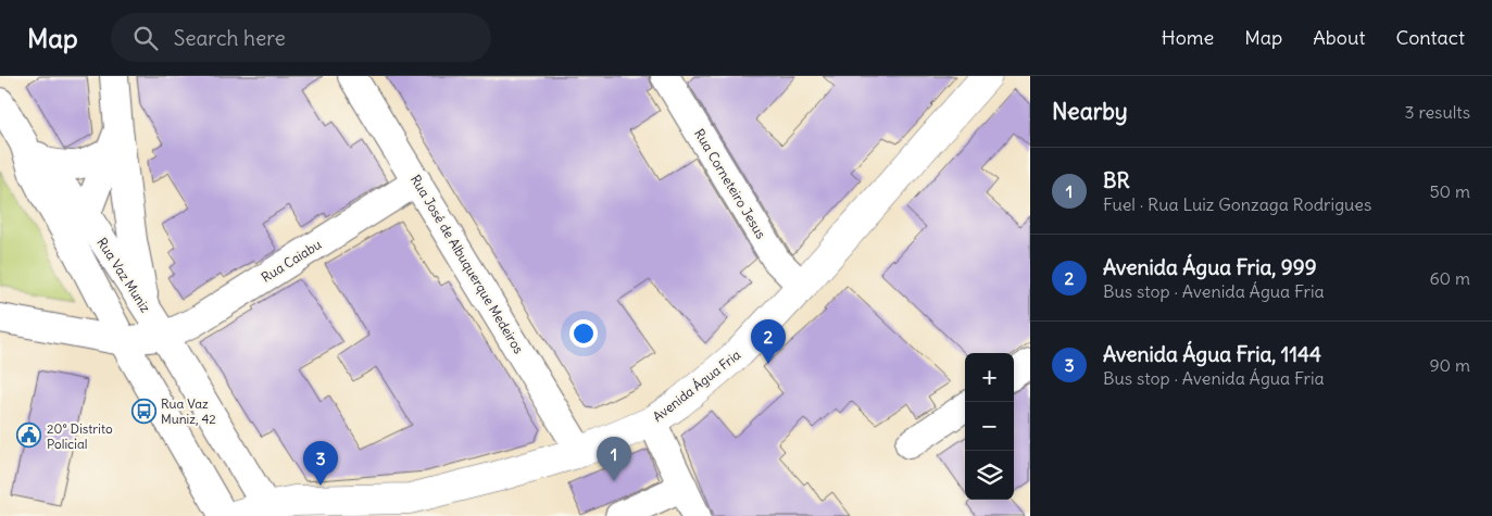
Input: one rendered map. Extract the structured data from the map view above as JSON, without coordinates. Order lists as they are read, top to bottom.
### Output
{
  "streets": {
    "main road": ["Avenida Água Fria"],
    "street": [
      "Rua Corneteiro Jesus",
      "Rua Caiabu",
      "Rua José de Albuquerque Medeiros",
      "Rua Vaz Muniz"
    ]
  },
  "crossings": [
    ["Rua Corneteiro Jesus", "Avenida Água Fria"],
    ["Rua Caiabu", "Rua José de Albuquerque Medeiros"],
    ["Rua Caiabu", "Rua Vaz Muniz"],
    ["Rua José de Albuquerque Medeiros", "Avenida Água Fria"],
    ["Rua Vaz Muniz", "Avenida Água Fria"]
  ],
  "places": {
    "bus stop": ["Rua Vaz Muniz, 42"],
    "public building": ["20º Distrito Policial"]
  },
  "page": {
    "header": "Map",
    "search": "Search here",
    "nav": [
      "Home",
      "Map",
      "About",
      "Contact"
    ],
    "heading": ["Nearby", "3 results"],
    "list": [
      {
        "mark": "1",
        "name": "BR",
        "note": "Fuel · Rua Luiz Gonzaga Rodrigues",
        "value": "50 m"
      },
      {
        "mark": "2",
        "name": "Avenida Água Fria, 999",
        "note": "Bus stop · Avenida Água Fria",
        "value": "60 m"
      },
      {
        "mark": "3",
        "name": "Avenida Água Fria, 1144",
        "note": "Bus stop · Avenida Água Fria",
        "value": "90 m"
      }
    ],
    "pins": ["2", "1", "3"],
    "map_buttons": ["+", "−"]
  }
}
